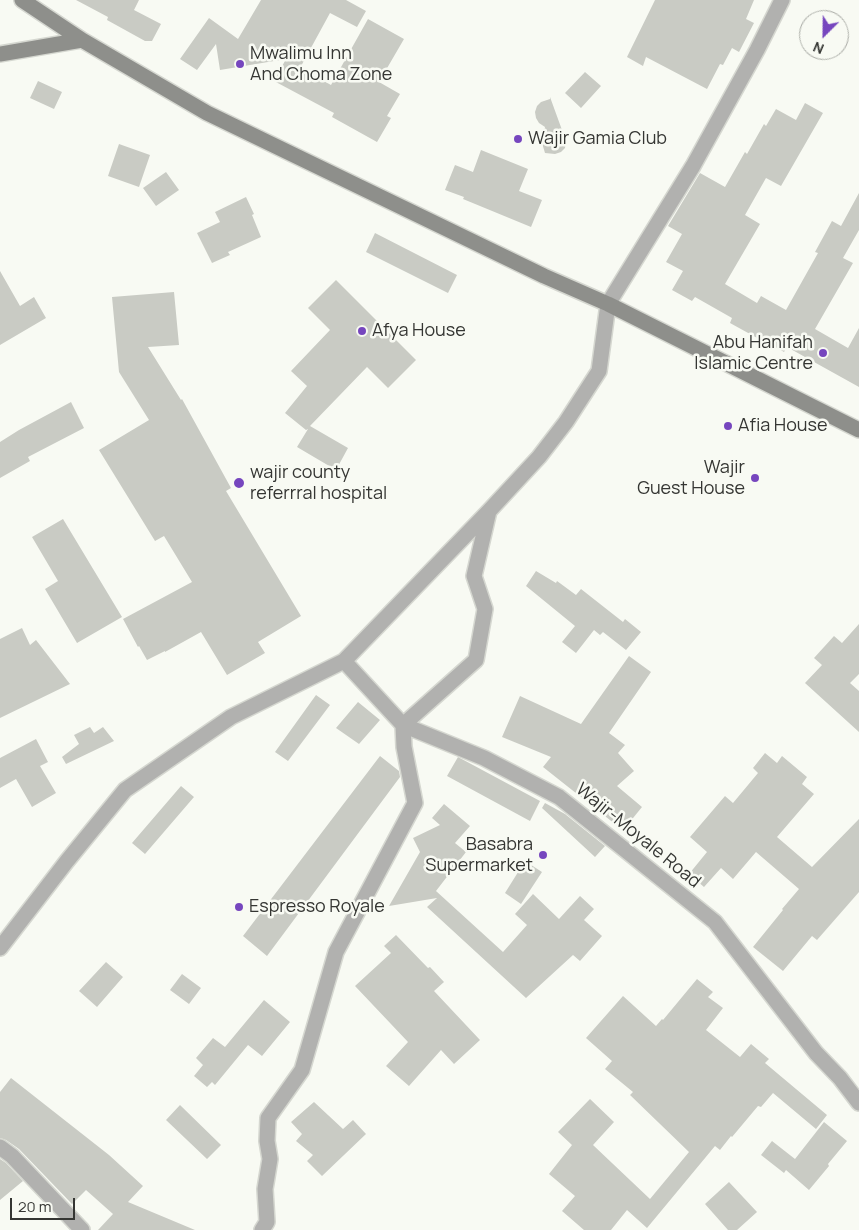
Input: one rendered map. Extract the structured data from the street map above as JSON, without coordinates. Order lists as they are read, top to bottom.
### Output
{
  "streets": {
    "street": ["Wajir-Moyale Road"]
  },
  "places": [
    "Mwalimu Inn And Choma Zone",
    "Wajir Gamia Club",
    "Afya House",
    "Abu Hanifah Islamic Centre",
    "Afia House",
    "Wajir Guest House",
    "wajir county referrral hospital",
    "Basabra Supermarket",
    "Espresso Royale"
  ],
  "scale_bar": "20 m",
  "north": "bottom left"
}
